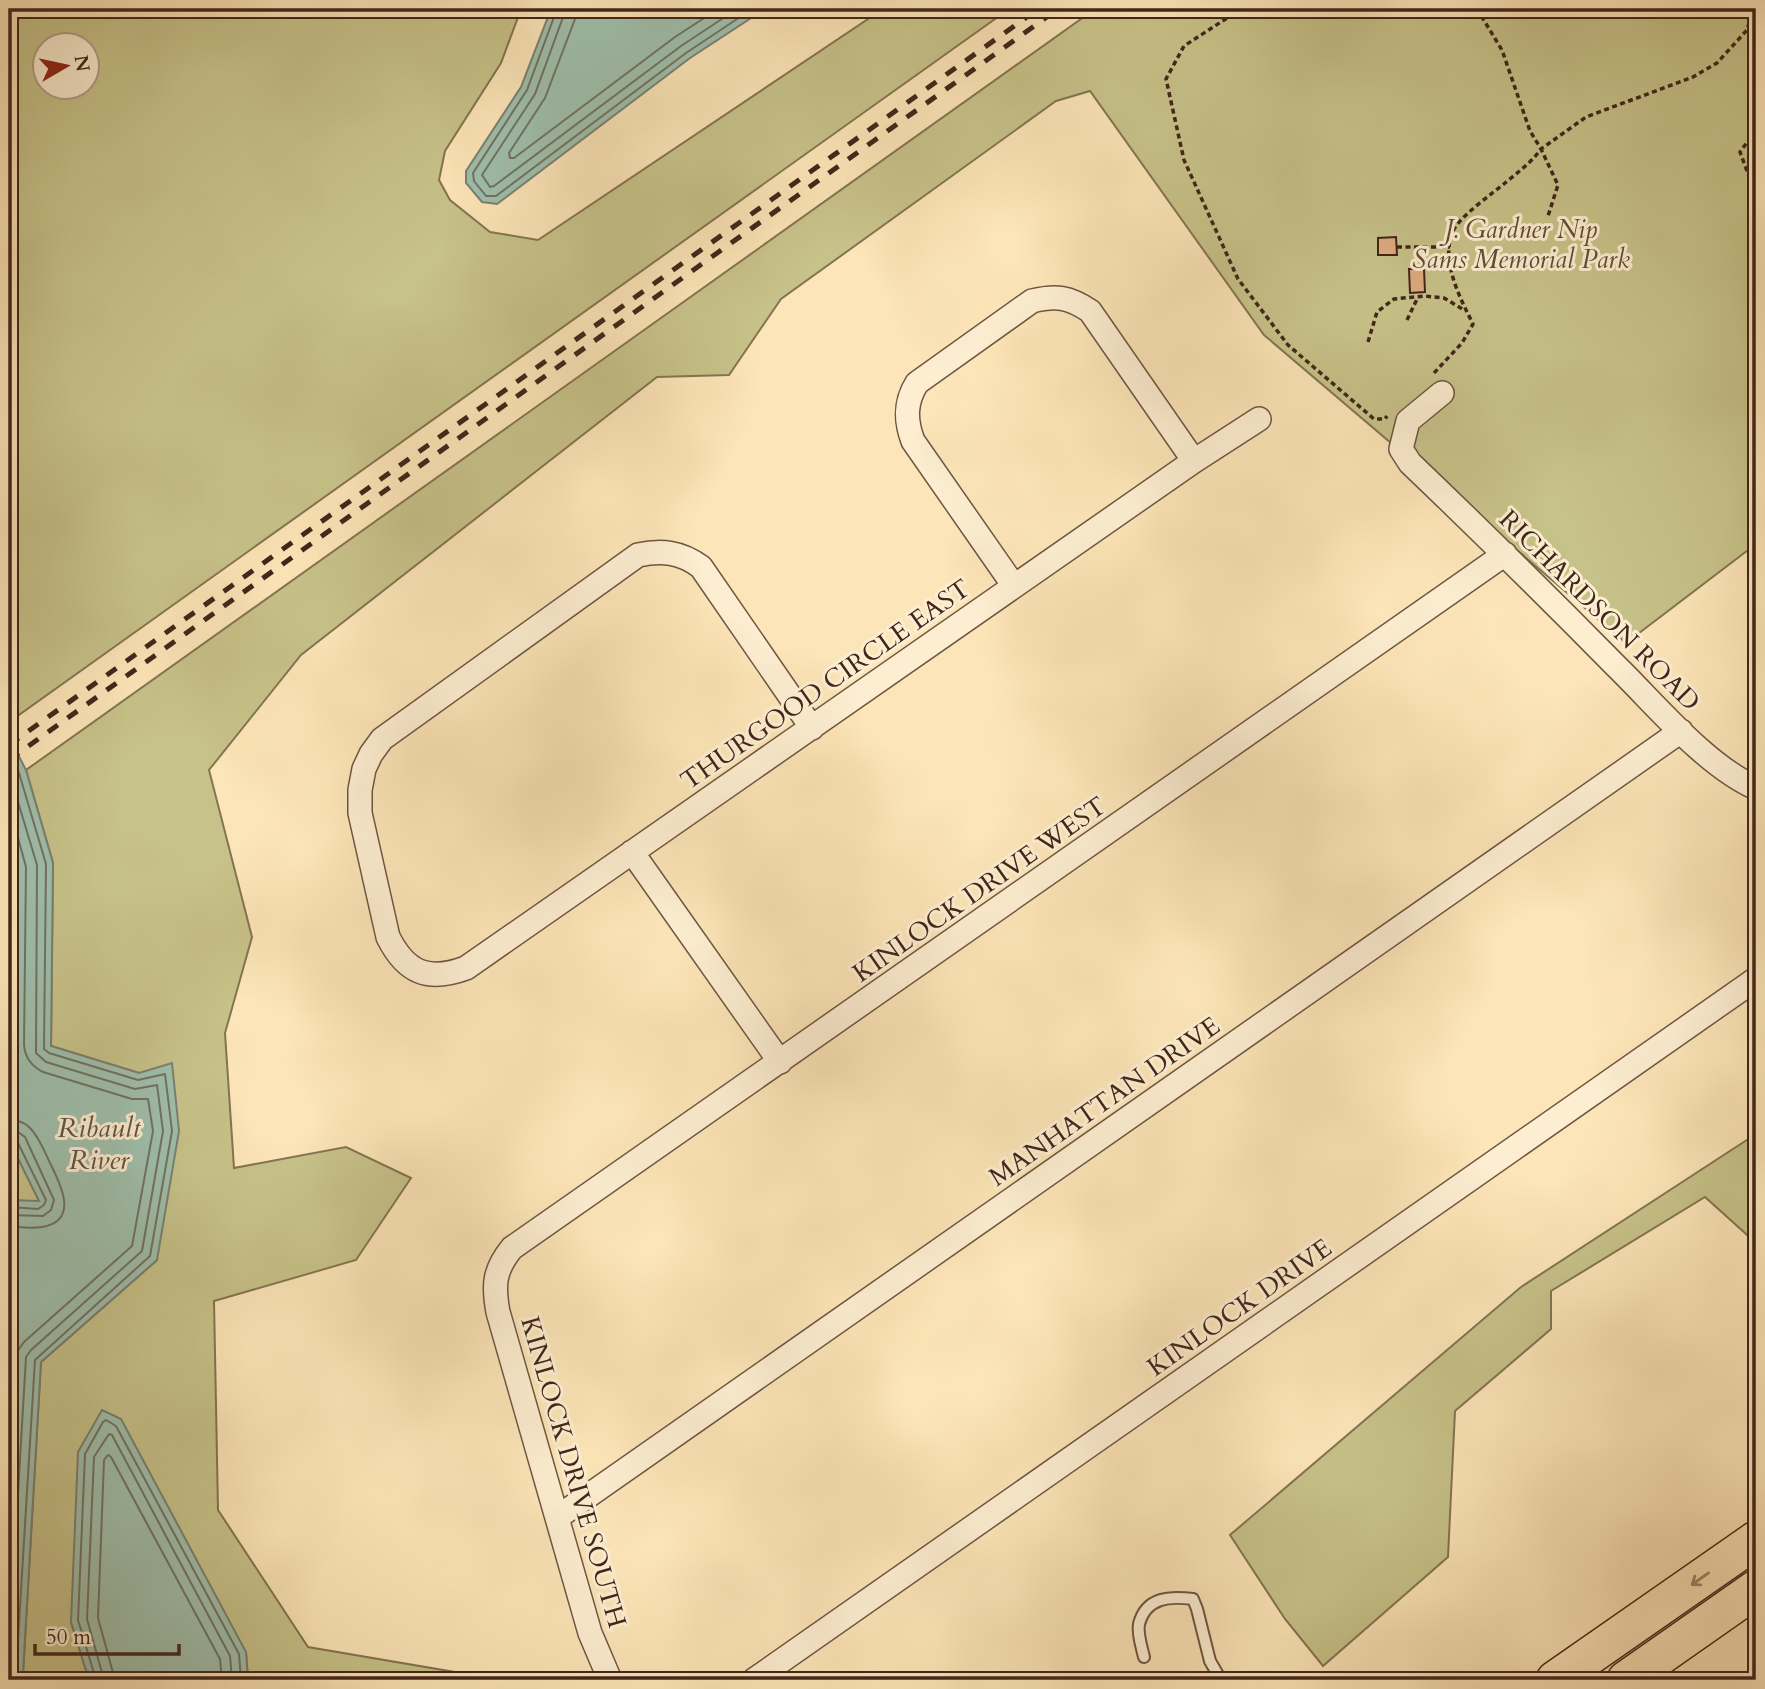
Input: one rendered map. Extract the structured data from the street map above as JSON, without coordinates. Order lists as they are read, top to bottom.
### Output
{
  "streets": {
    "street": [
      "RICHARDSON ROAD",
      "THURGOOD CIRCLE EAST",
      "KINLOCK DRIVE WEST",
      "MANHATTAN DRIVE",
      "KINLOCK DRIVE",
      "KINLOCK DRIVE SOUTH"
    ]
  },
  "crossings": [
    ["RICHARDSON ROAD", "KINLOCK DRIVE WEST"],
    ["RICHARDSON ROAD", "MANHATTAN DRIVE"],
    ["KINLOCK DRIVE WEST", "KINLOCK DRIVE SOUTH"],
    ["MANHATTAN DRIVE", "KINLOCK DRIVE SOUTH"]
  ],
  "water": ["Ribault River"],
  "parks": ["J. Gardner Nip Sams Memorial Park"],
  "scale_bar": "50 m",
  "north": "right"
}
